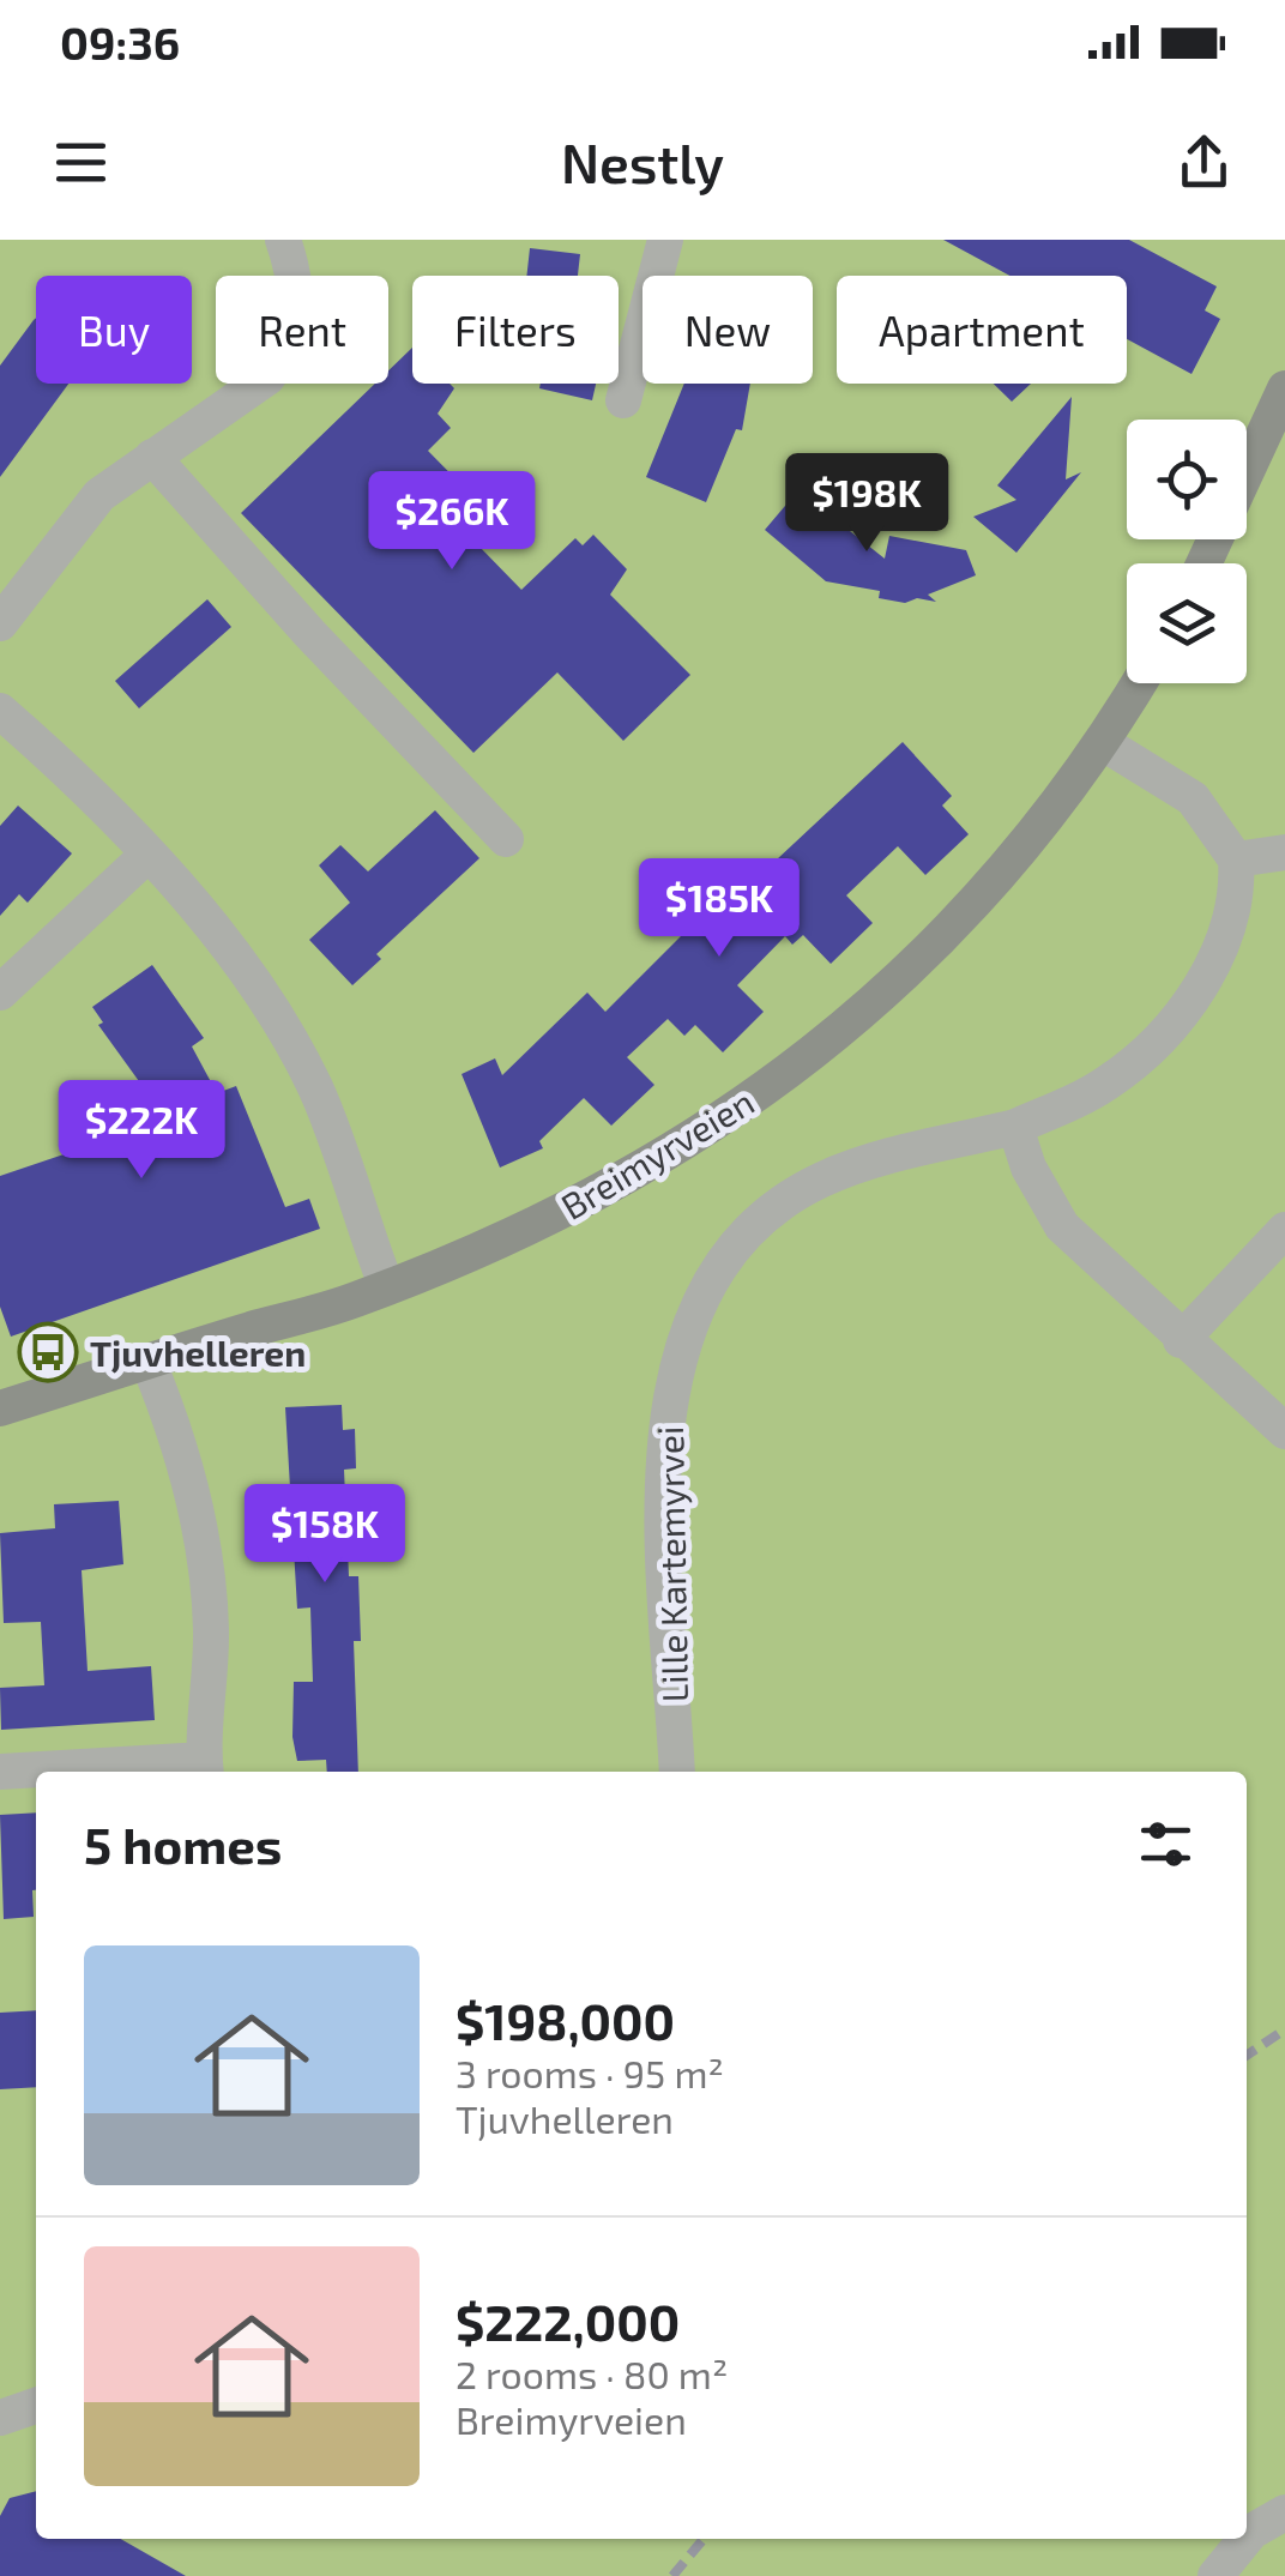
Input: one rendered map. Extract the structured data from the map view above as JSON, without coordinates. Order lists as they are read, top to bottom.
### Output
{
  "streets": {
    "street": ["Breimyrveien", "Lille Kartemyrvei"]
  },
  "places": {
    "bus stop": ["Tjuvhelleren"]
  },
  "page": {
    "status": "09:36",
    "header": "Nestly",
    "chip": [
      "Buy",
      "Rent",
      "Filters",
      "New",
      "Apartment"
    ],
    "price": [
      "$198K",
      "$266K",
      "$185K",
      "$222K",
      "$158K"
    ],
    "heading": "5 homes",
    "list": [
      {
        "name": "$198,000",
        "note": "3 rooms · 95 m² · Tjuvhelleren"
      },
      {
        "name": "$222,000",
        "note": "2 rooms · 80 m² · Breimyrveien"
      }
    ]
  }
}
